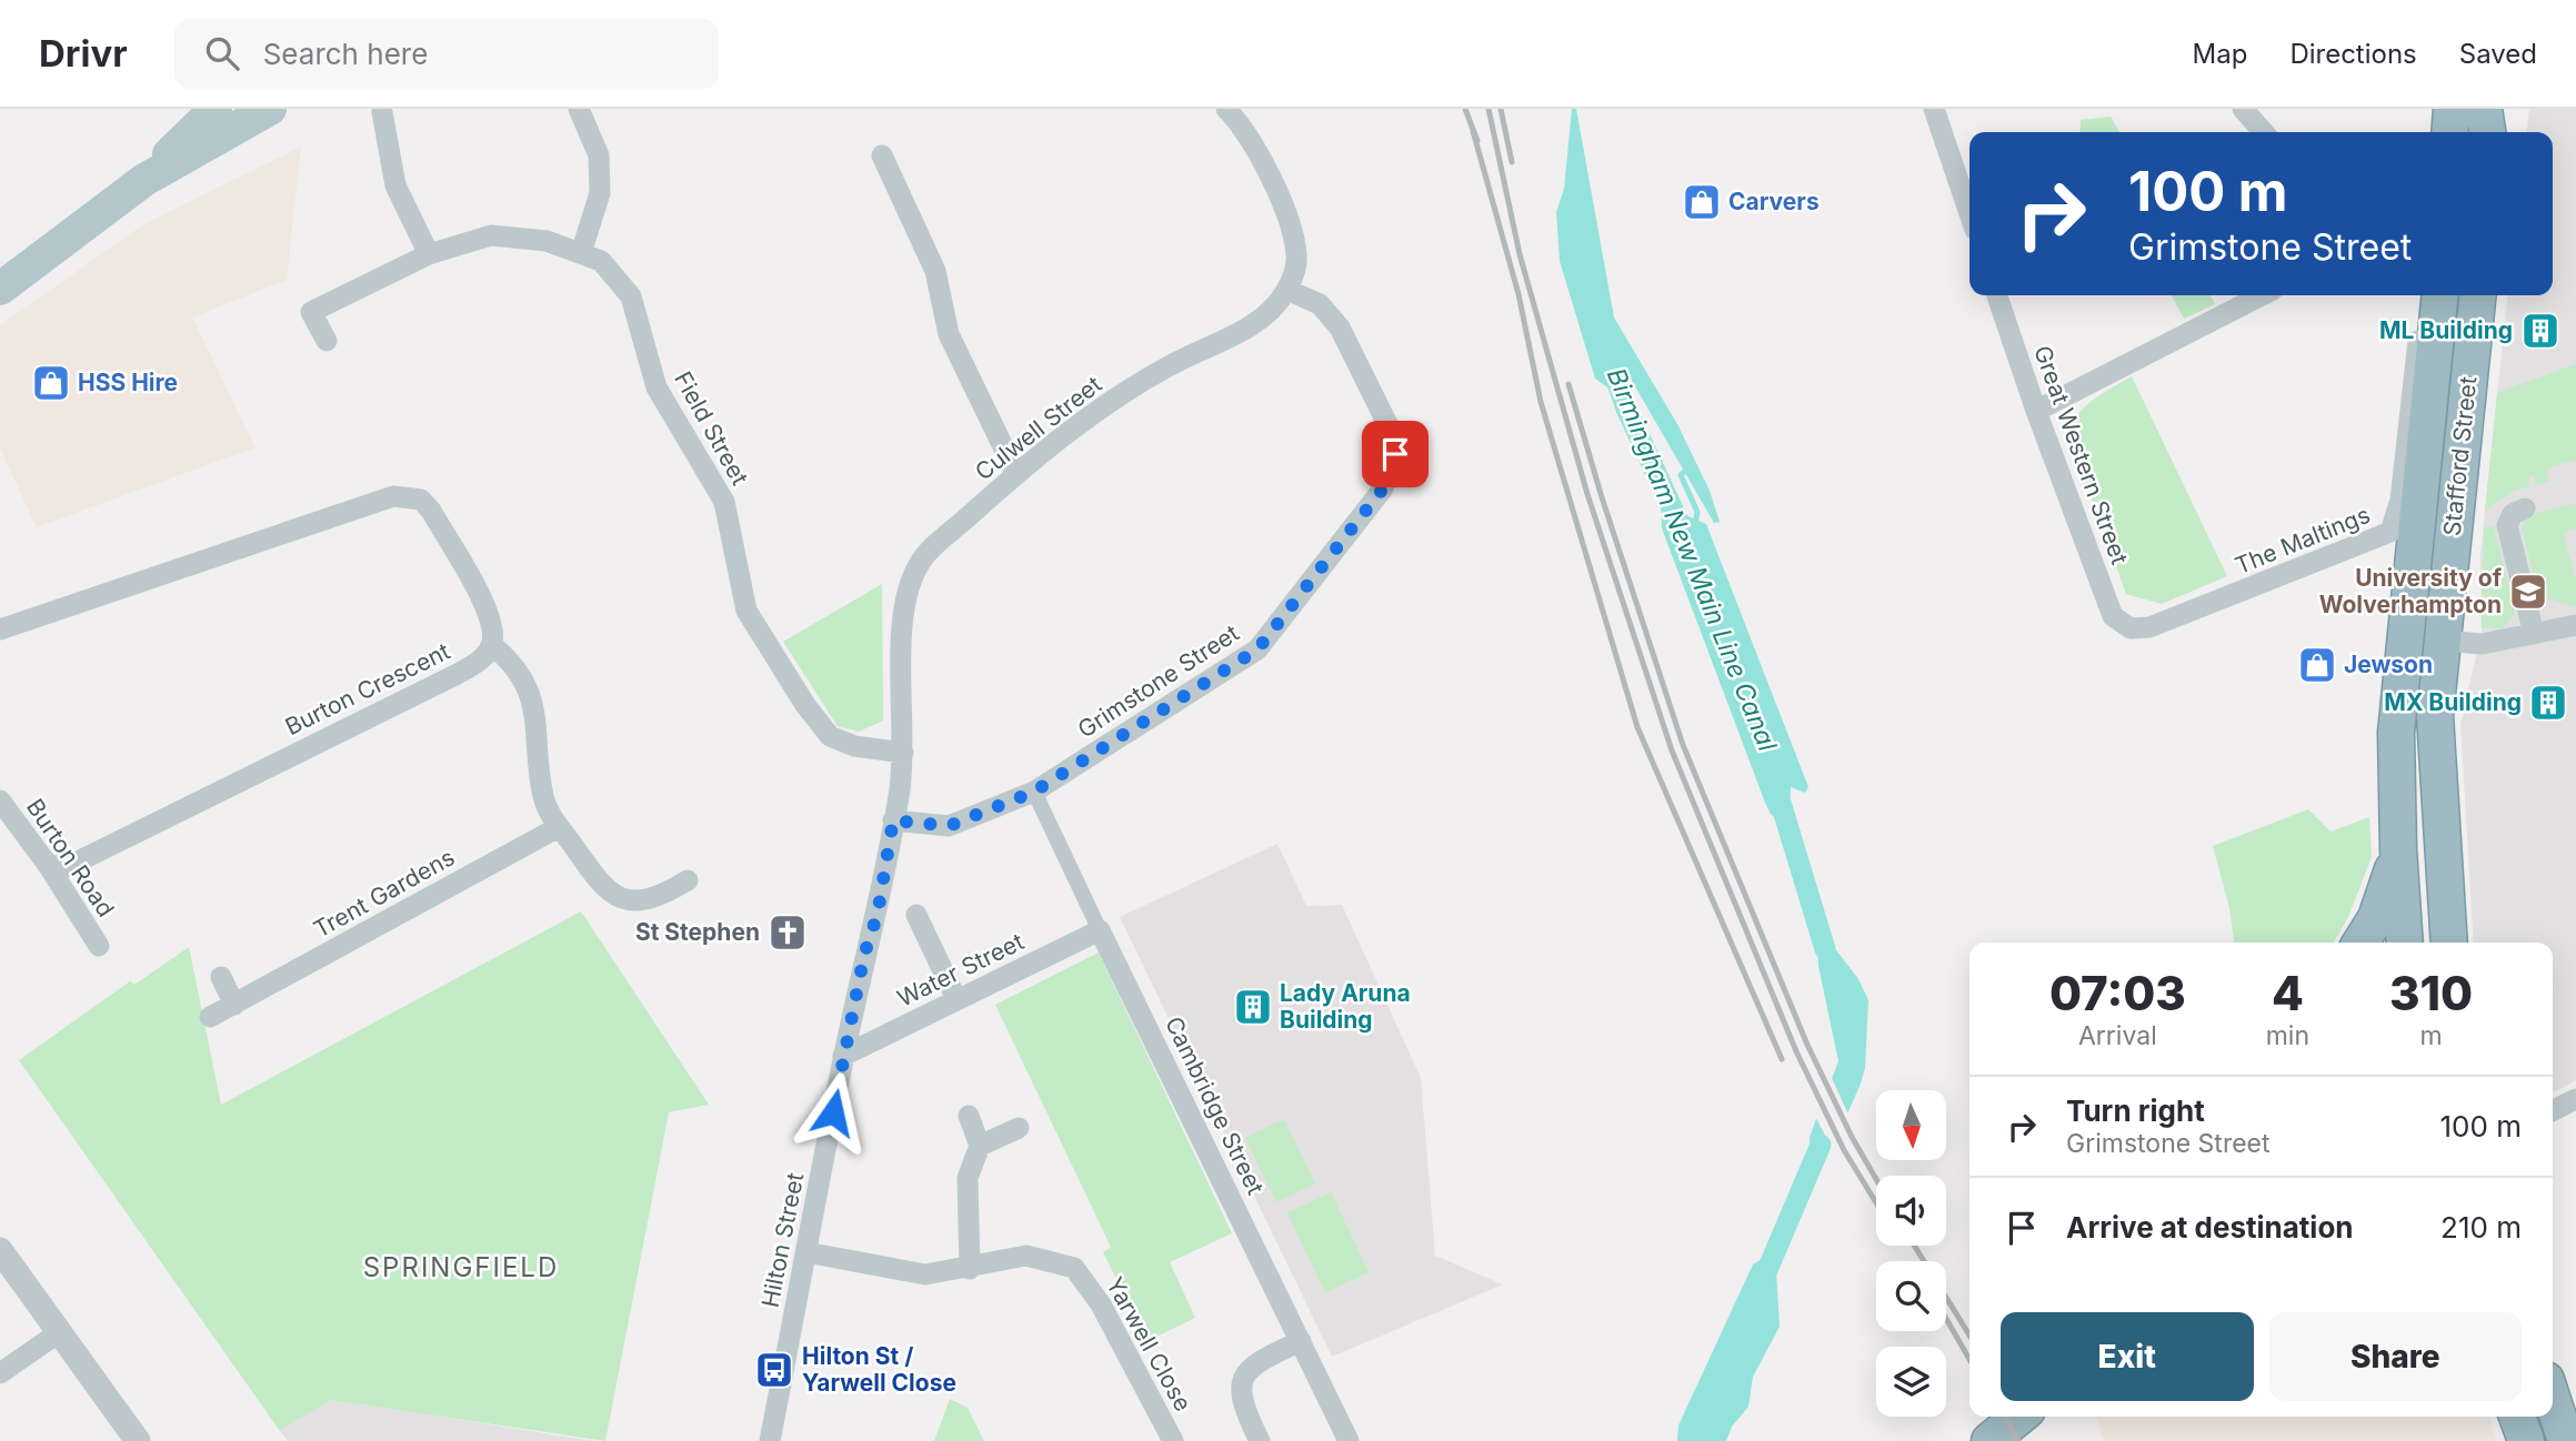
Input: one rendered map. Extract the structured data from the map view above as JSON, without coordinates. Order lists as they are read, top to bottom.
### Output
{
  "streets": {
    "highway": ["Stafford Street"],
    "street": [
      "Field Street",
      "Culwell Street",
      "Great Western Street",
      "The Maltings",
      "Grimstone Street",
      "Burton Crescent",
      "Burton Road",
      "Trent Gardens",
      "Water Street",
      "Cambridge Street",
      "Hilton Street",
      "Yarwell Close"
    ]
  },
  "crossings": [
    ["Field Street", "Culwell Street"],
    ["Culwell Street", "Grimstone Street"],
    ["Culwell Street", "Hilton Street"],
    ["Great Western Street", "The Maltings"],
    ["Grimstone Street", "Cambridge Street"],
    ["Grimstone Street", "Hilton Street"],
    ["Burton Crescent", "Burton Road"],
    ["Water Street", "Cambridge Street"],
    ["Water Street", "Hilton Street"],
    ["Hilton Street", "Yarwell Close"]
  ],
  "districts": ["SPRINGFIELD"],
  "water": ["Birmingham New Main Line Canal"],
  "places": {
    "shop": ["Carvers", "HSS Hire", "Jewson"],
    "building": ["ML Building", "MX Building", "Lady Aruna Building"],
    "school or university": ["University of Wolverhampton"],
    "church": ["St Stephen"],
    "bus stop": ["Hilton St / Yarwell Close"]
  },
  "north": "bottom",
  "page": {
    "header": "Drivr",
    "search": "Search here",
    "nav": ["Map", "Directions", "Saved"],
    "turn": ["100 m", "Grimstone Street"],
    "eta": [
      "07:03",
      "Arrival",
      "4",
      "min",
      "310",
      "m"
    ],
    "list": [
      {
        "name": "Turn right",
        "note": "Grimstone Street",
        "value": "100 m"
      },
      {
        "name": "Arrive at destination",
        "value": "210 m"
      }
    ],
    "buttons": ["Exit", "Share"]
  }
}
